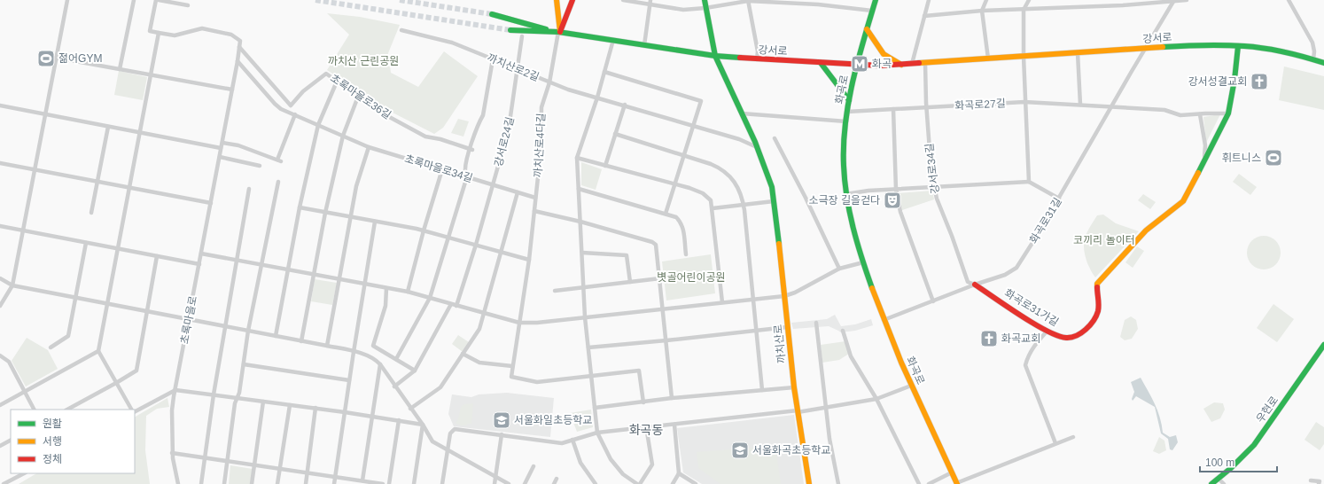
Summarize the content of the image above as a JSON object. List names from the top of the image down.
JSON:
{
  "streets": {
    "main road": [
      "강서로",
      "화곡로",
      "화곡로31가길",
      "까치산로",
      "우현로"
    ],
    "street": [
      "까치산로2길",
      "초록마을로36길",
      "화곡로27길",
      "강서로24길",
      "까치산로4다길",
      "초록마을로34길",
      "강서로34길",
      "화곡로31길",
      "초록마을로"
    ]
  },
  "crossings": [
    ["강서로", "화곡로"],
    ["강서로", "까치산로4다길"],
    ["강서로", "강서로34길"],
    ["강서로", "화곡로31길"],
    ["강서로", "까치산로"],
    ["까치산로2길", "강서로24길"],
    ["까치산로2길", "까치산로4다길"],
    ["까치산로2길", "까치산로"],
    ["화곡로", "화곡로27길"],
    ["화곡로", "화곡로31길"],
    ["화곡로27길", "강서로34길"],
    ["화곡로27길", "화곡로31길"],
    ["화곡로27길", "화곡로31가길"],
    ["강서로24길", "초록마을로34길"],
    ["까치산로4다길", "초록마을로34길"],
    ["초록마을로34길", "초록마을로"],
    ["강서로34길", "화곡로31길"],
    ["강서로34길", "화곡로31가길"],
    ["화곡로31길", "화곡로31가길"]
  ],
  "districts": ["화곡동"],
  "parks": ["까치산 근린공원", "코끼리 놀이터", "볏골어린이공원"],
  "places": {
    "sports": ["젊어GYM", "휘트니스"],
    "metro station": ["화곡"],
    "church": ["강서성결교회", "화곡교회"],
    "theatre": ["소극장 길을걷다"],
    "school or university": ["서울화일초등학교", "서울화곡초등학교"]
  },
  "legend": ["원활", "서행", "정체"],
  "scale_bar": "100 m"
}
